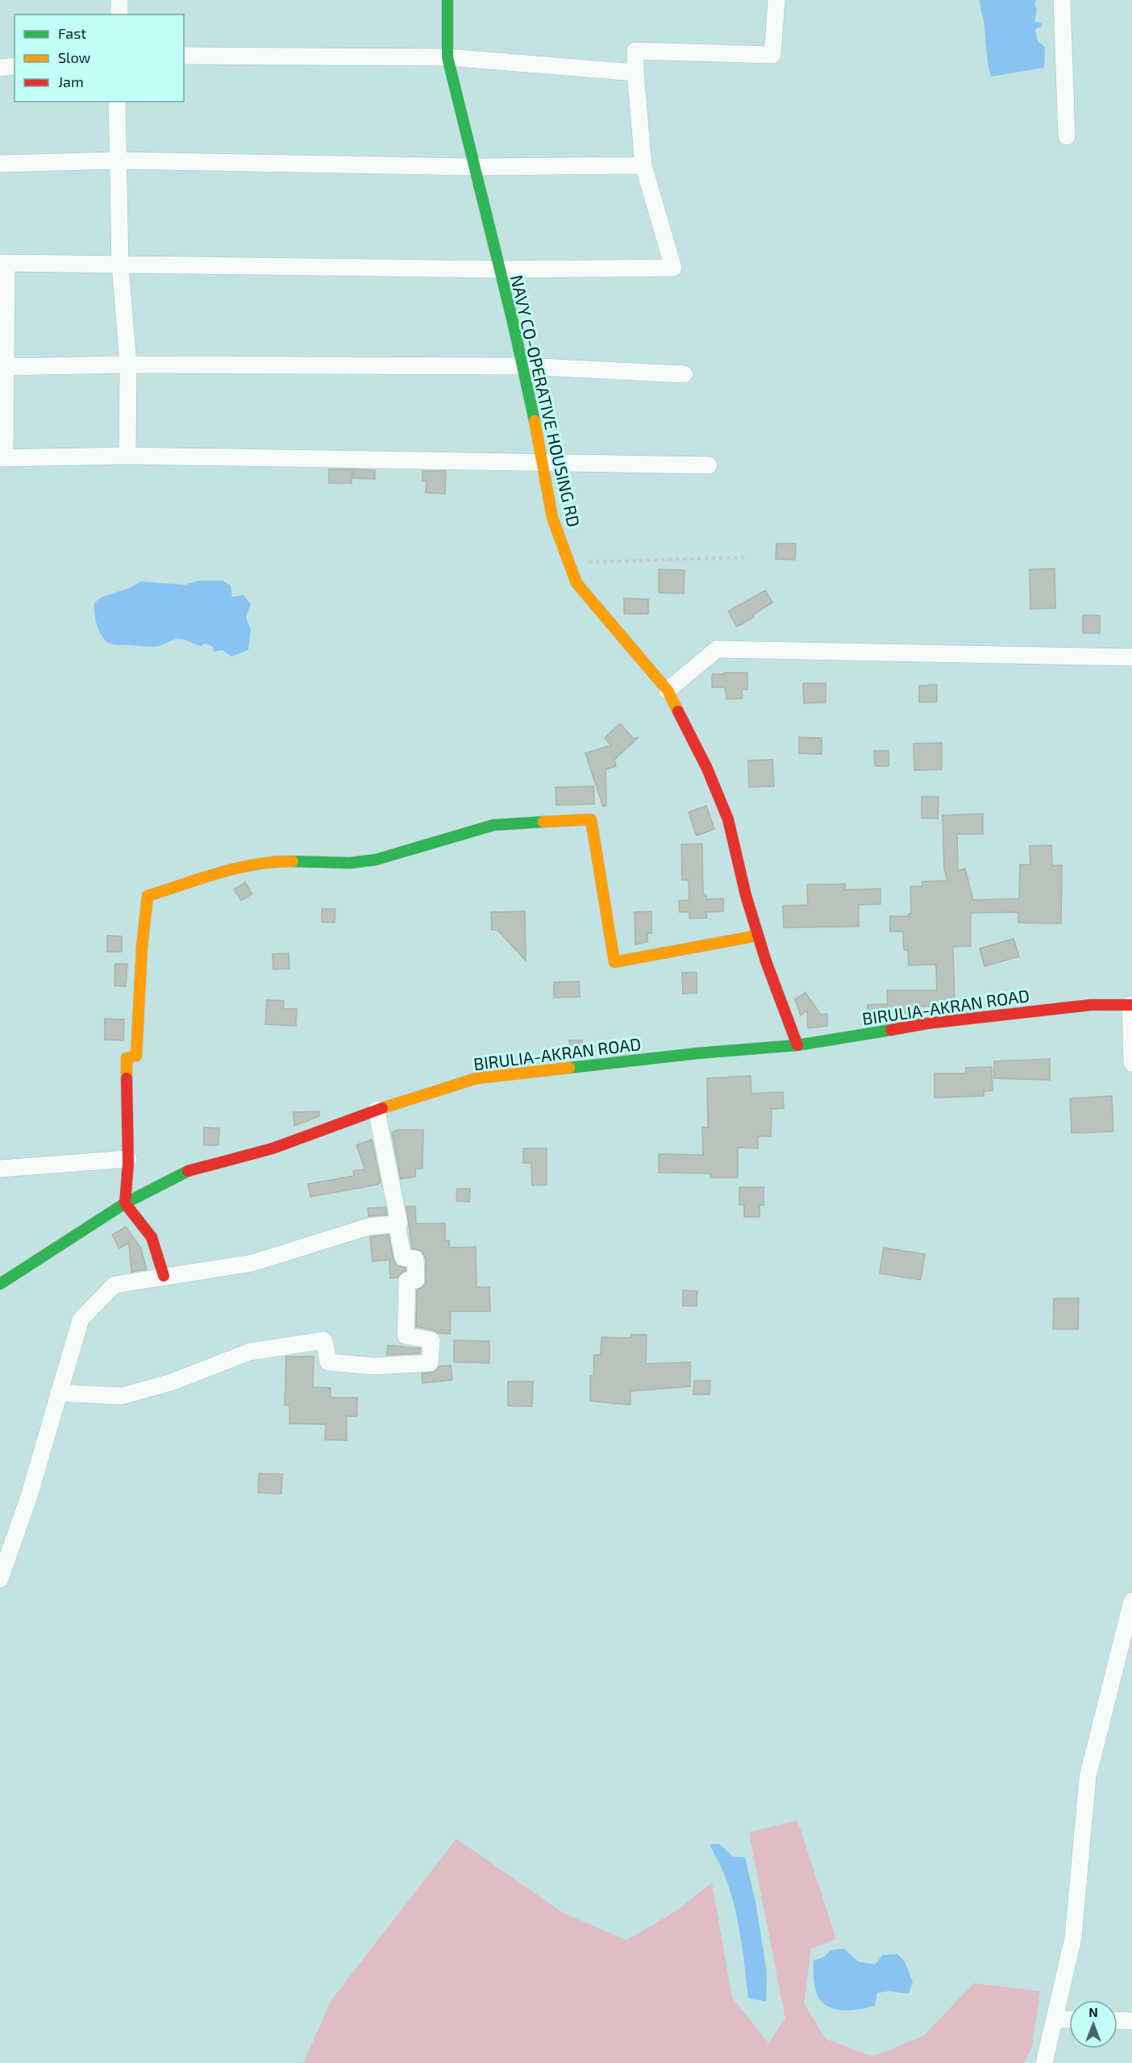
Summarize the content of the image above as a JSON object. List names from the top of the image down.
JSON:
{
  "streets": {
    "street": ["NAVY CO-OPERATIVE HOUSING RD", "BIRULIA-AKRAN ROAD"]
  },
  "crossings": [
    ["NAVY CO-OPERATIVE HOUSING RD", "BIRULIA-AKRAN ROAD"]
  ],
  "legend": ["Fast", "Slow", "Jam"],
  "north": "top"
}
